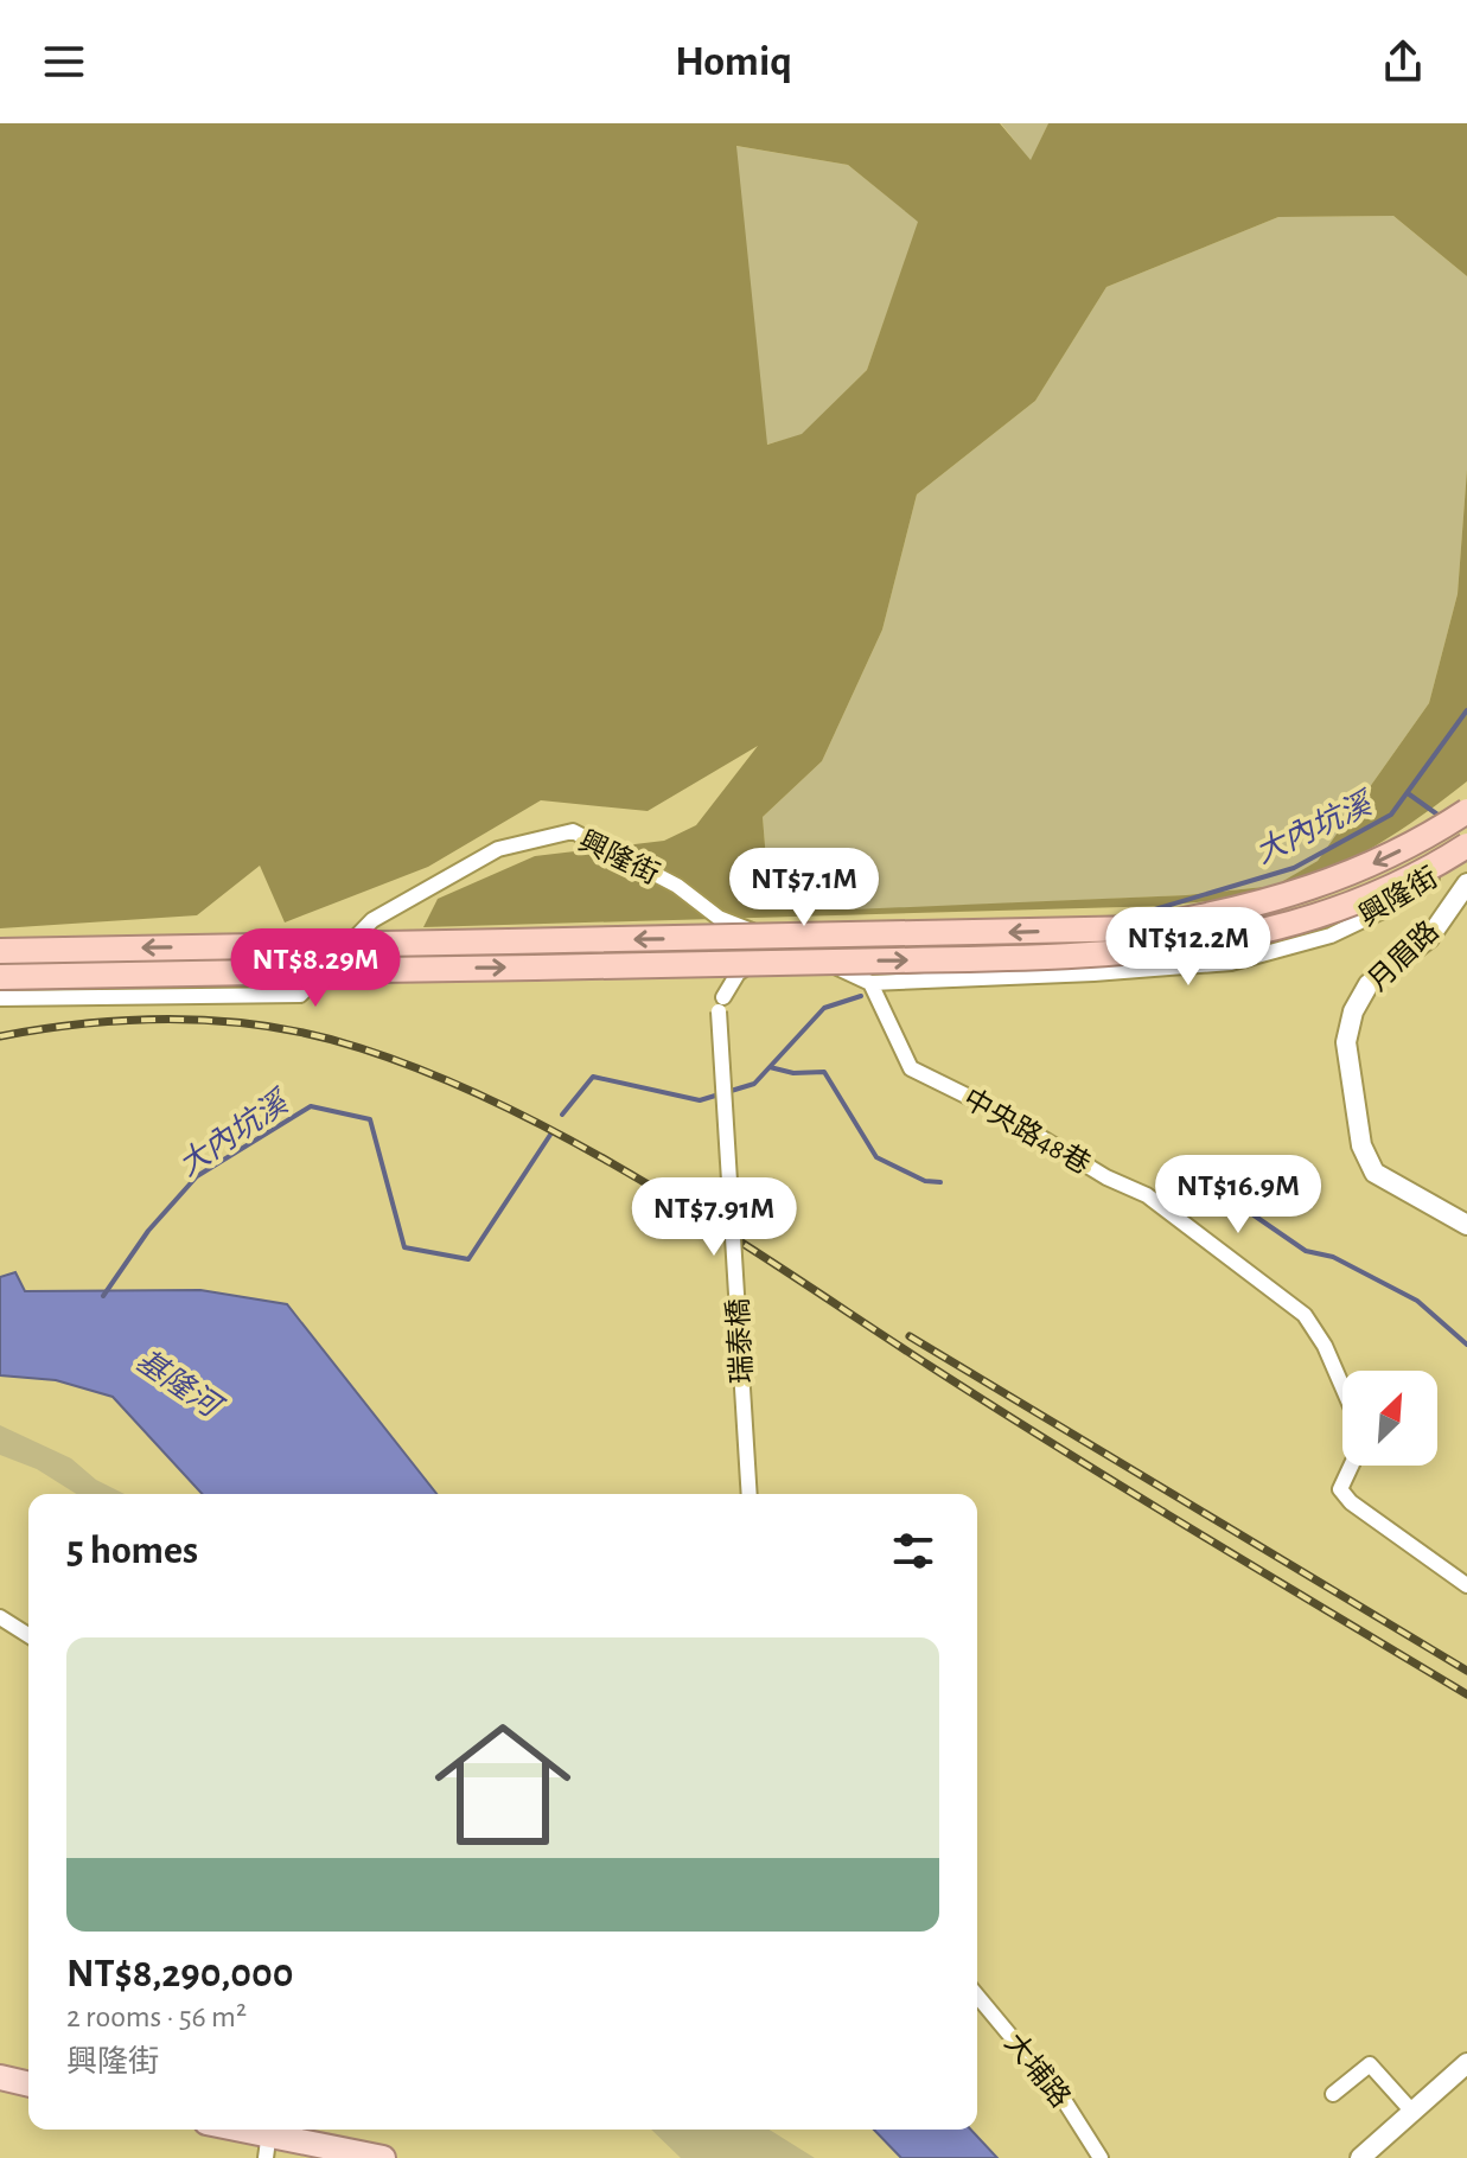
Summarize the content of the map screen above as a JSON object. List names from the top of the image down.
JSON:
{
  "streets": {
    "street": [
      "興隆街",
      "月眉路",
      "中央路48巷",
      "瑞泰橋",
      "大埔路"
    ]
  },
  "crossings": [
    ["興隆街", "中央路48巷"]
  ],
  "water": ["大內坑溪", "基隆河"],
  "north": "top right",
  "page": {
    "header": "Homiq",
    "price": [
      "NT$7.1M",
      "NT$12.2M",
      "NT$8.29M",
      "NT$16.9M",
      "NT$7.91M"
    ],
    "heading": "5 homes",
    "list": [
      {
        "name": "NT$8,290,000",
        "note": "2 rooms · 56 m² · 興隆街"
      }
    ]
  }
}
